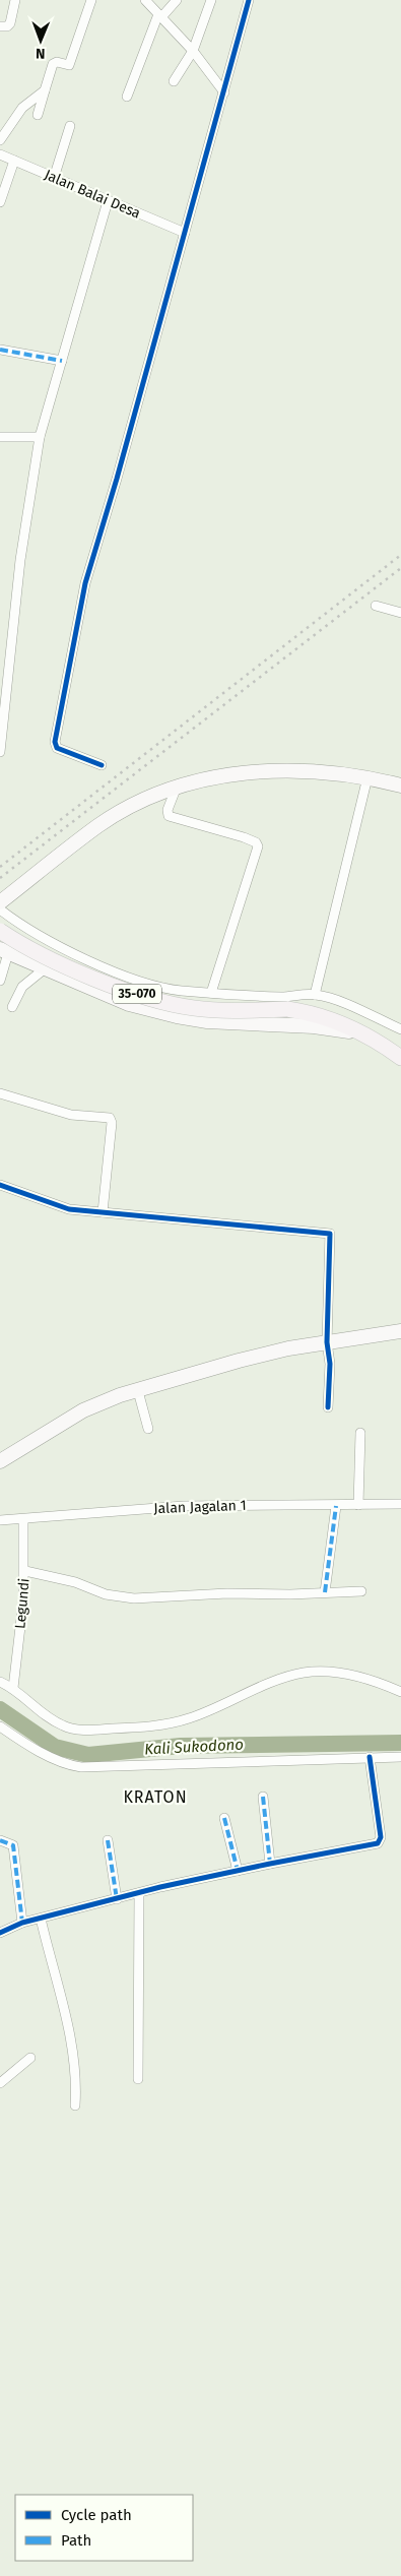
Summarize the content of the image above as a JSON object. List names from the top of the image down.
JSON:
{
  "streets": {
    "main road": ["35-070"],
    "street": ["Jalan Balai Desa", "Jalan Jagalan 1", "Legundi"]
  },
  "crossings": [
    ["Jalan Jagalan 1", "Legundi"]
  ],
  "districts": ["KRATON"],
  "water": ["Kali Sukodono"],
  "legend": ["Cycle path", "Path"],
  "north": "bottom"
}
